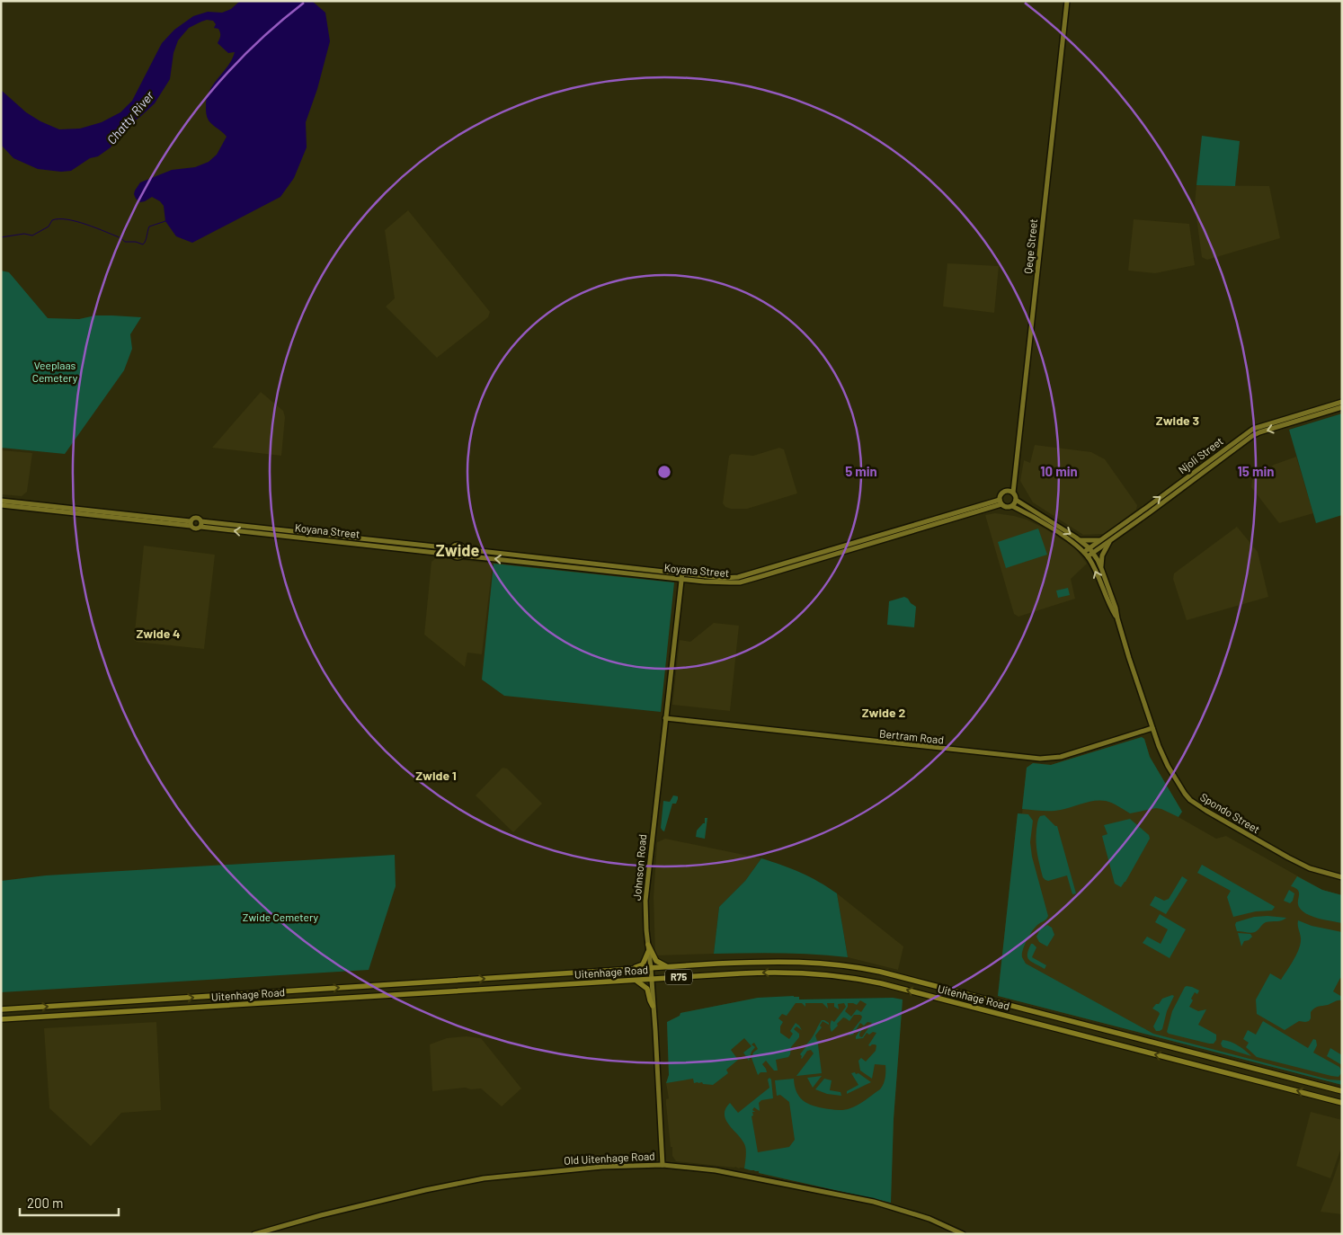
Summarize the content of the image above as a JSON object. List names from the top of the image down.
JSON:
{
  "streets": {
    "main road": [
      "Qeqe Street",
      "Njoli Street",
      "Koyana Street",
      "Bertram Road",
      "Spondo Street",
      "Johnson Road",
      "Uitenhage Road",
      "R75",
      "Old Uitenhage Road"
    ]
  },
  "crossings": [
    ["Qeqe Street", "Koyana Street"],
    ["Qeqe Street", "Spondo Street"],
    ["Njoli Street", "Spondo Street"],
    ["Koyana Street", "Spondo Street"],
    ["Koyana Street", "Johnson Road"],
    ["Bertram Road", "Spondo Street"],
    ["Bertram Road", "Johnson Road"],
    ["Johnson Road", "Uitenhage Road"],
    ["Johnson Road", "Old Uitenhage Road"]
  ],
  "districts": [
    "Zwide 3",
    "Zwide",
    "Zwide 4",
    "Zwide 2",
    "Zwide 1"
  ],
  "water": ["Chatty River"],
  "parks": ["Veeplaas Cemetery", "Zwide Cemetery"],
  "scale_bar": "200 m",
  "rings": ["5 min", "10 min", "15 min"]
}
